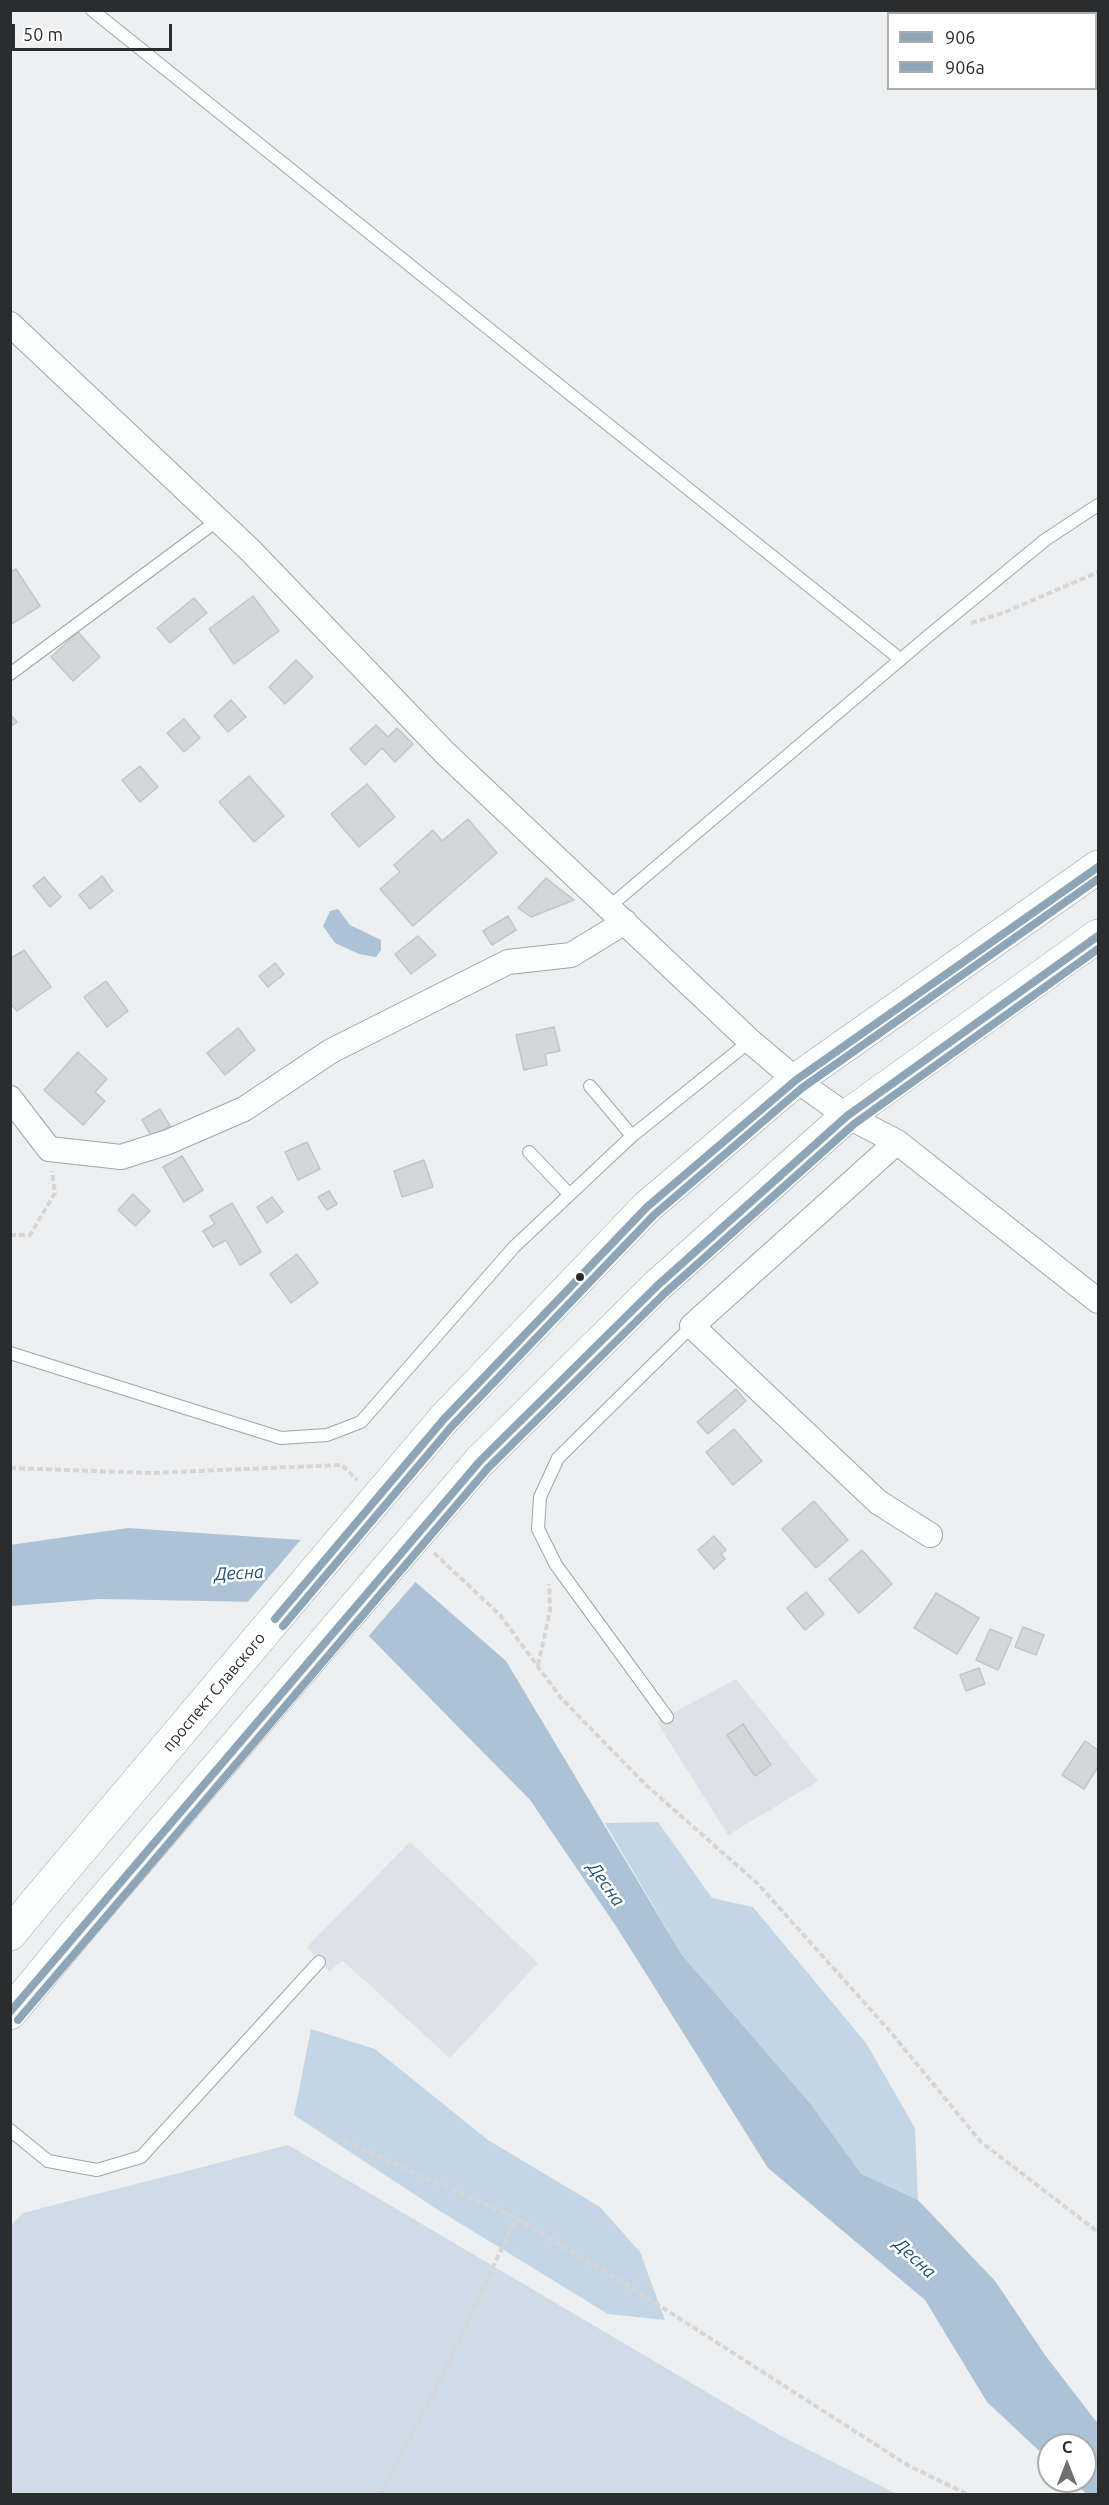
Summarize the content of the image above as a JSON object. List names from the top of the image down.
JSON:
{
  "streets": {
    "main road": ["проспект Славского"]
  },
  "water": ["Десна"],
  "lines": ["transit line 906", "transit line 906а"],
  "legend": ["906", "906а"],
  "scale_bar": "50 m",
  "north": "top"
}
